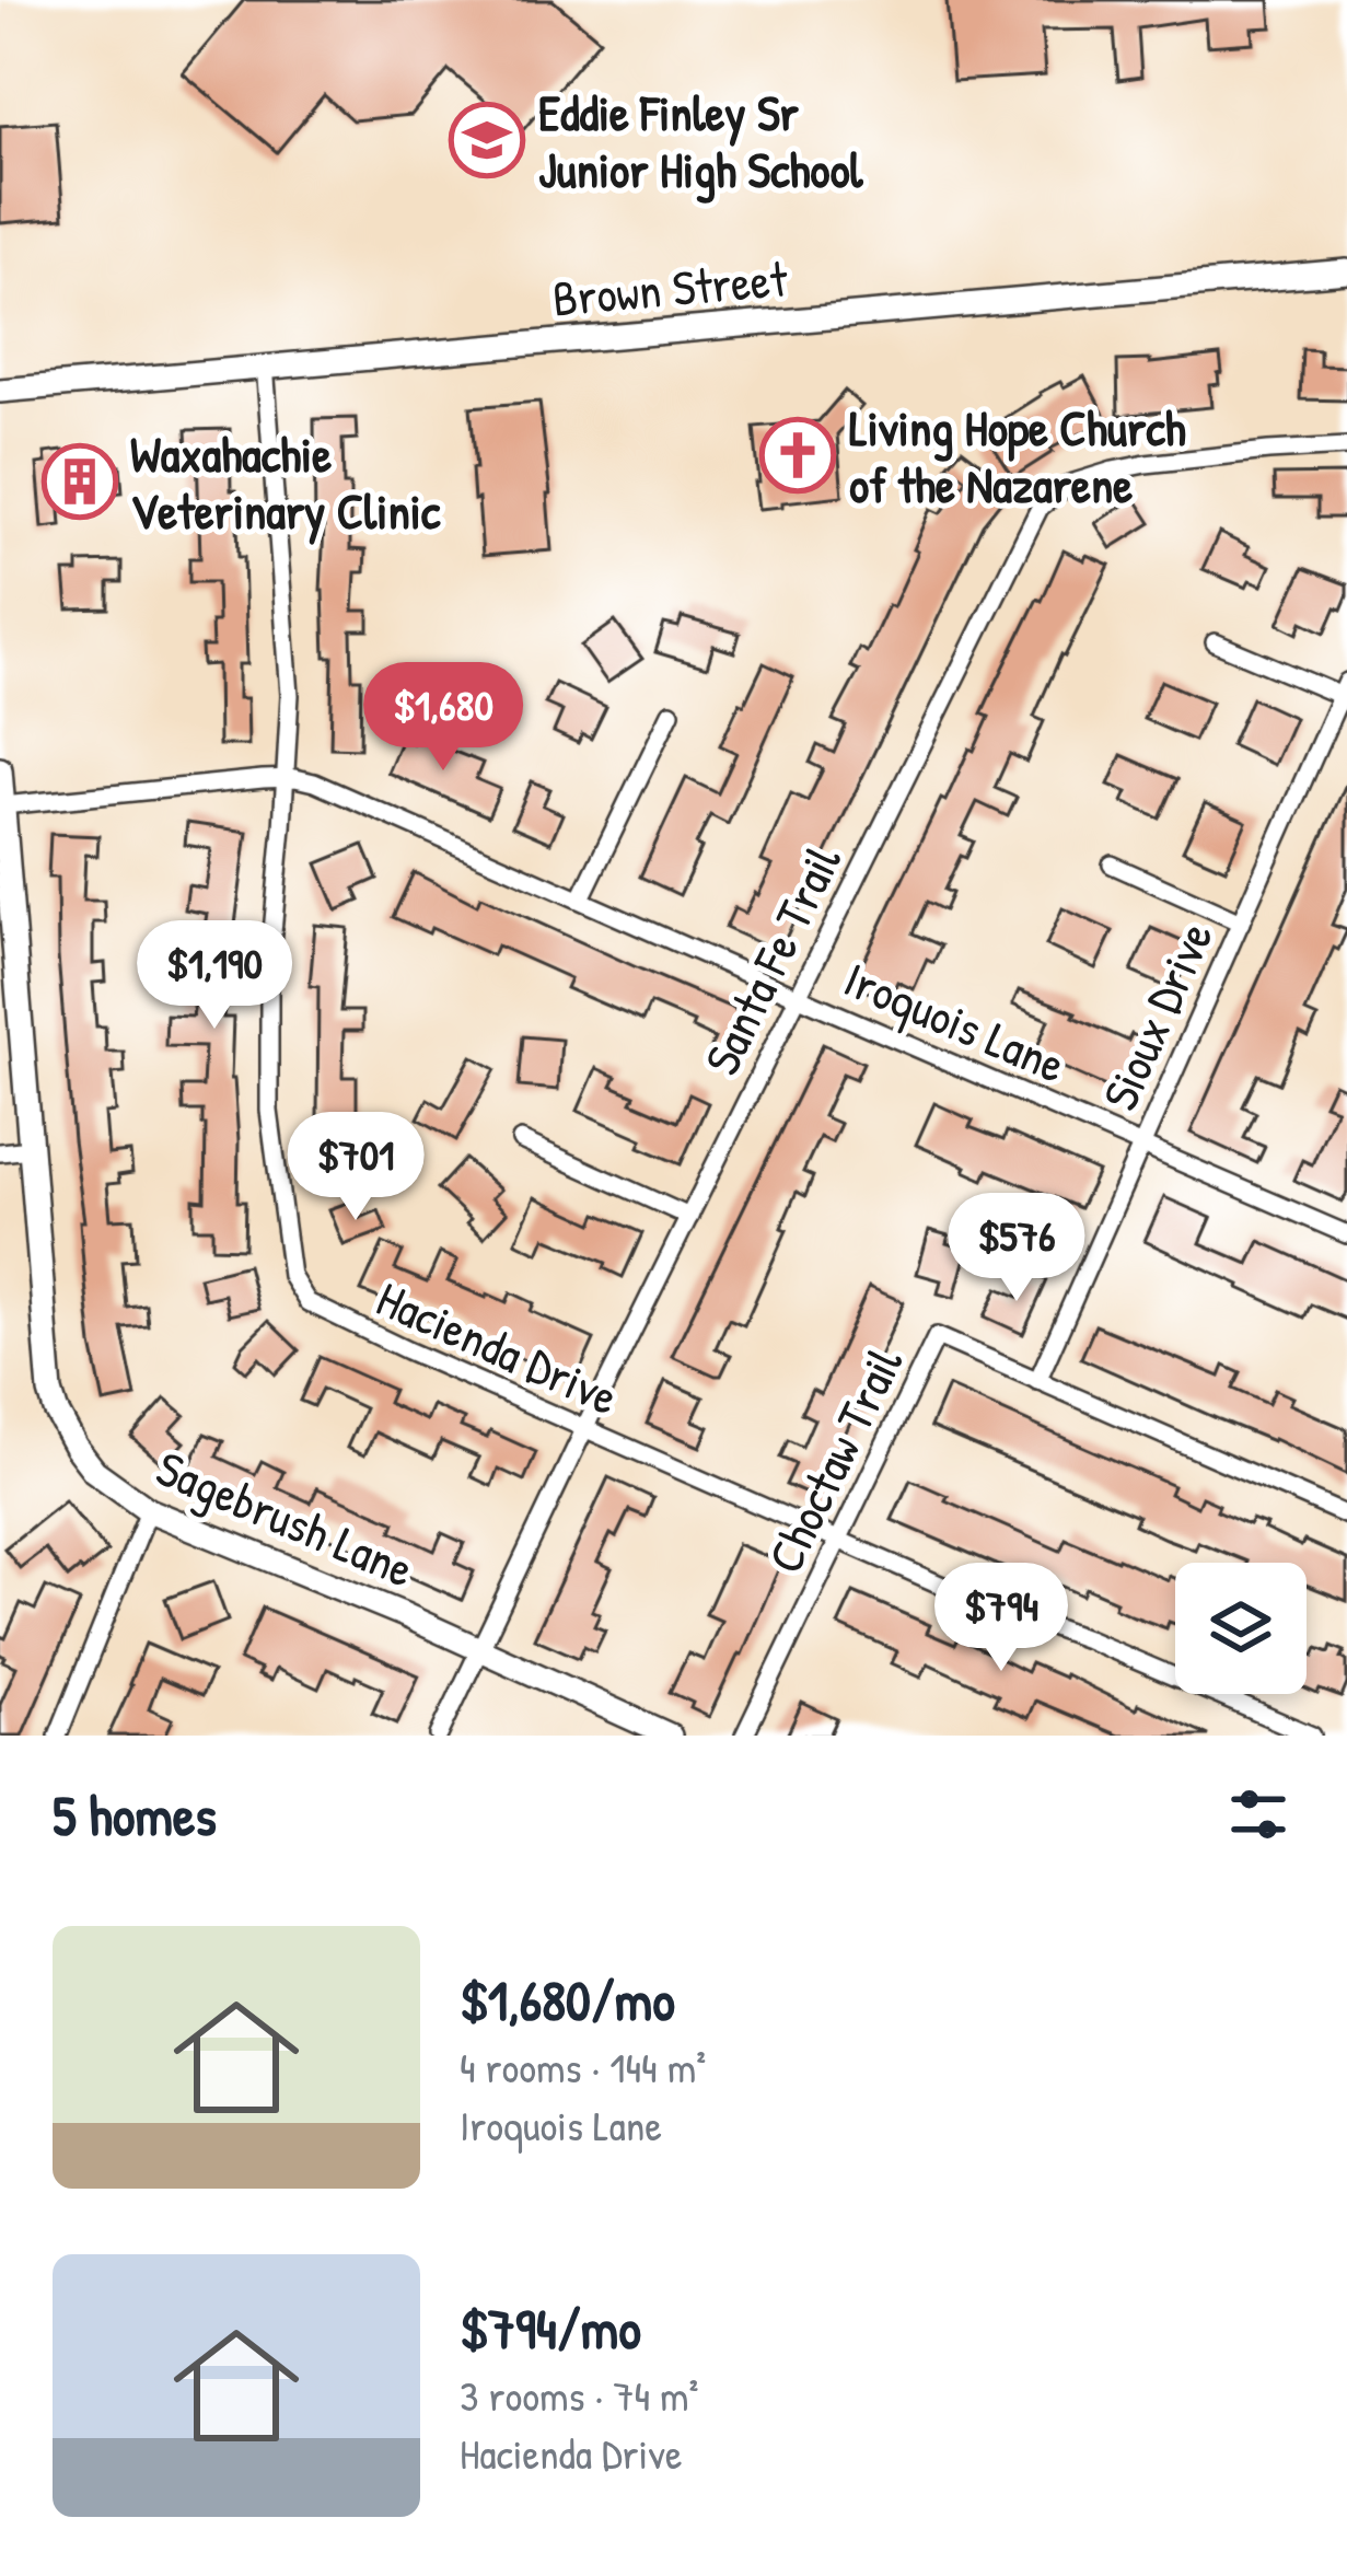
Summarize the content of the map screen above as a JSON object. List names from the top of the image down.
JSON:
{
  "streets": {
    "street": [
      "Brown Street",
      "Santa Fe Trail",
      "Sioux Drive",
      "Iroquois Lane",
      "Hacienda Drive",
      "Choctaw Trail",
      "Sagebrush Lane"
    ]
  },
  "crossings": [
    ["Brown Street", "Hacienda Drive"],
    ["Santa Fe Trail", "Iroquois Lane"],
    ["Santa Fe Trail", "Hacienda Drive"],
    ["Santa Fe Trail", "Sagebrush Lane"],
    ["Sioux Drive", "Iroquois Lane"],
    ["Sioux Drive", "Choctaw Trail"],
    ["Iroquois Lane", "Hacienda Drive"],
    ["Iroquois Lane", "Sagebrush Lane"],
    ["Hacienda Drive", "Choctaw Trail"]
  ],
  "places": {
    "school or university": ["Eddie Finley Sr Junior High School"],
    "church": ["Living Hope Church of the Nazarene"],
    "building": ["Waxahachie Veterinary Clinic"]
  },
  "page": {
    "price": [
      "$1,680",
      "$1,190",
      "$701",
      "$576",
      "$794"
    ],
    "heading": "5 homes",
    "list": [
      {
        "name": "$1,680/mo",
        "note": "4 rooms · 144 m² · Iroquois Lane"
      },
      {
        "name": "$794/mo",
        "note": "3 rooms · 74 m² · Hacienda Drive"
      }
    ]
  }
}
